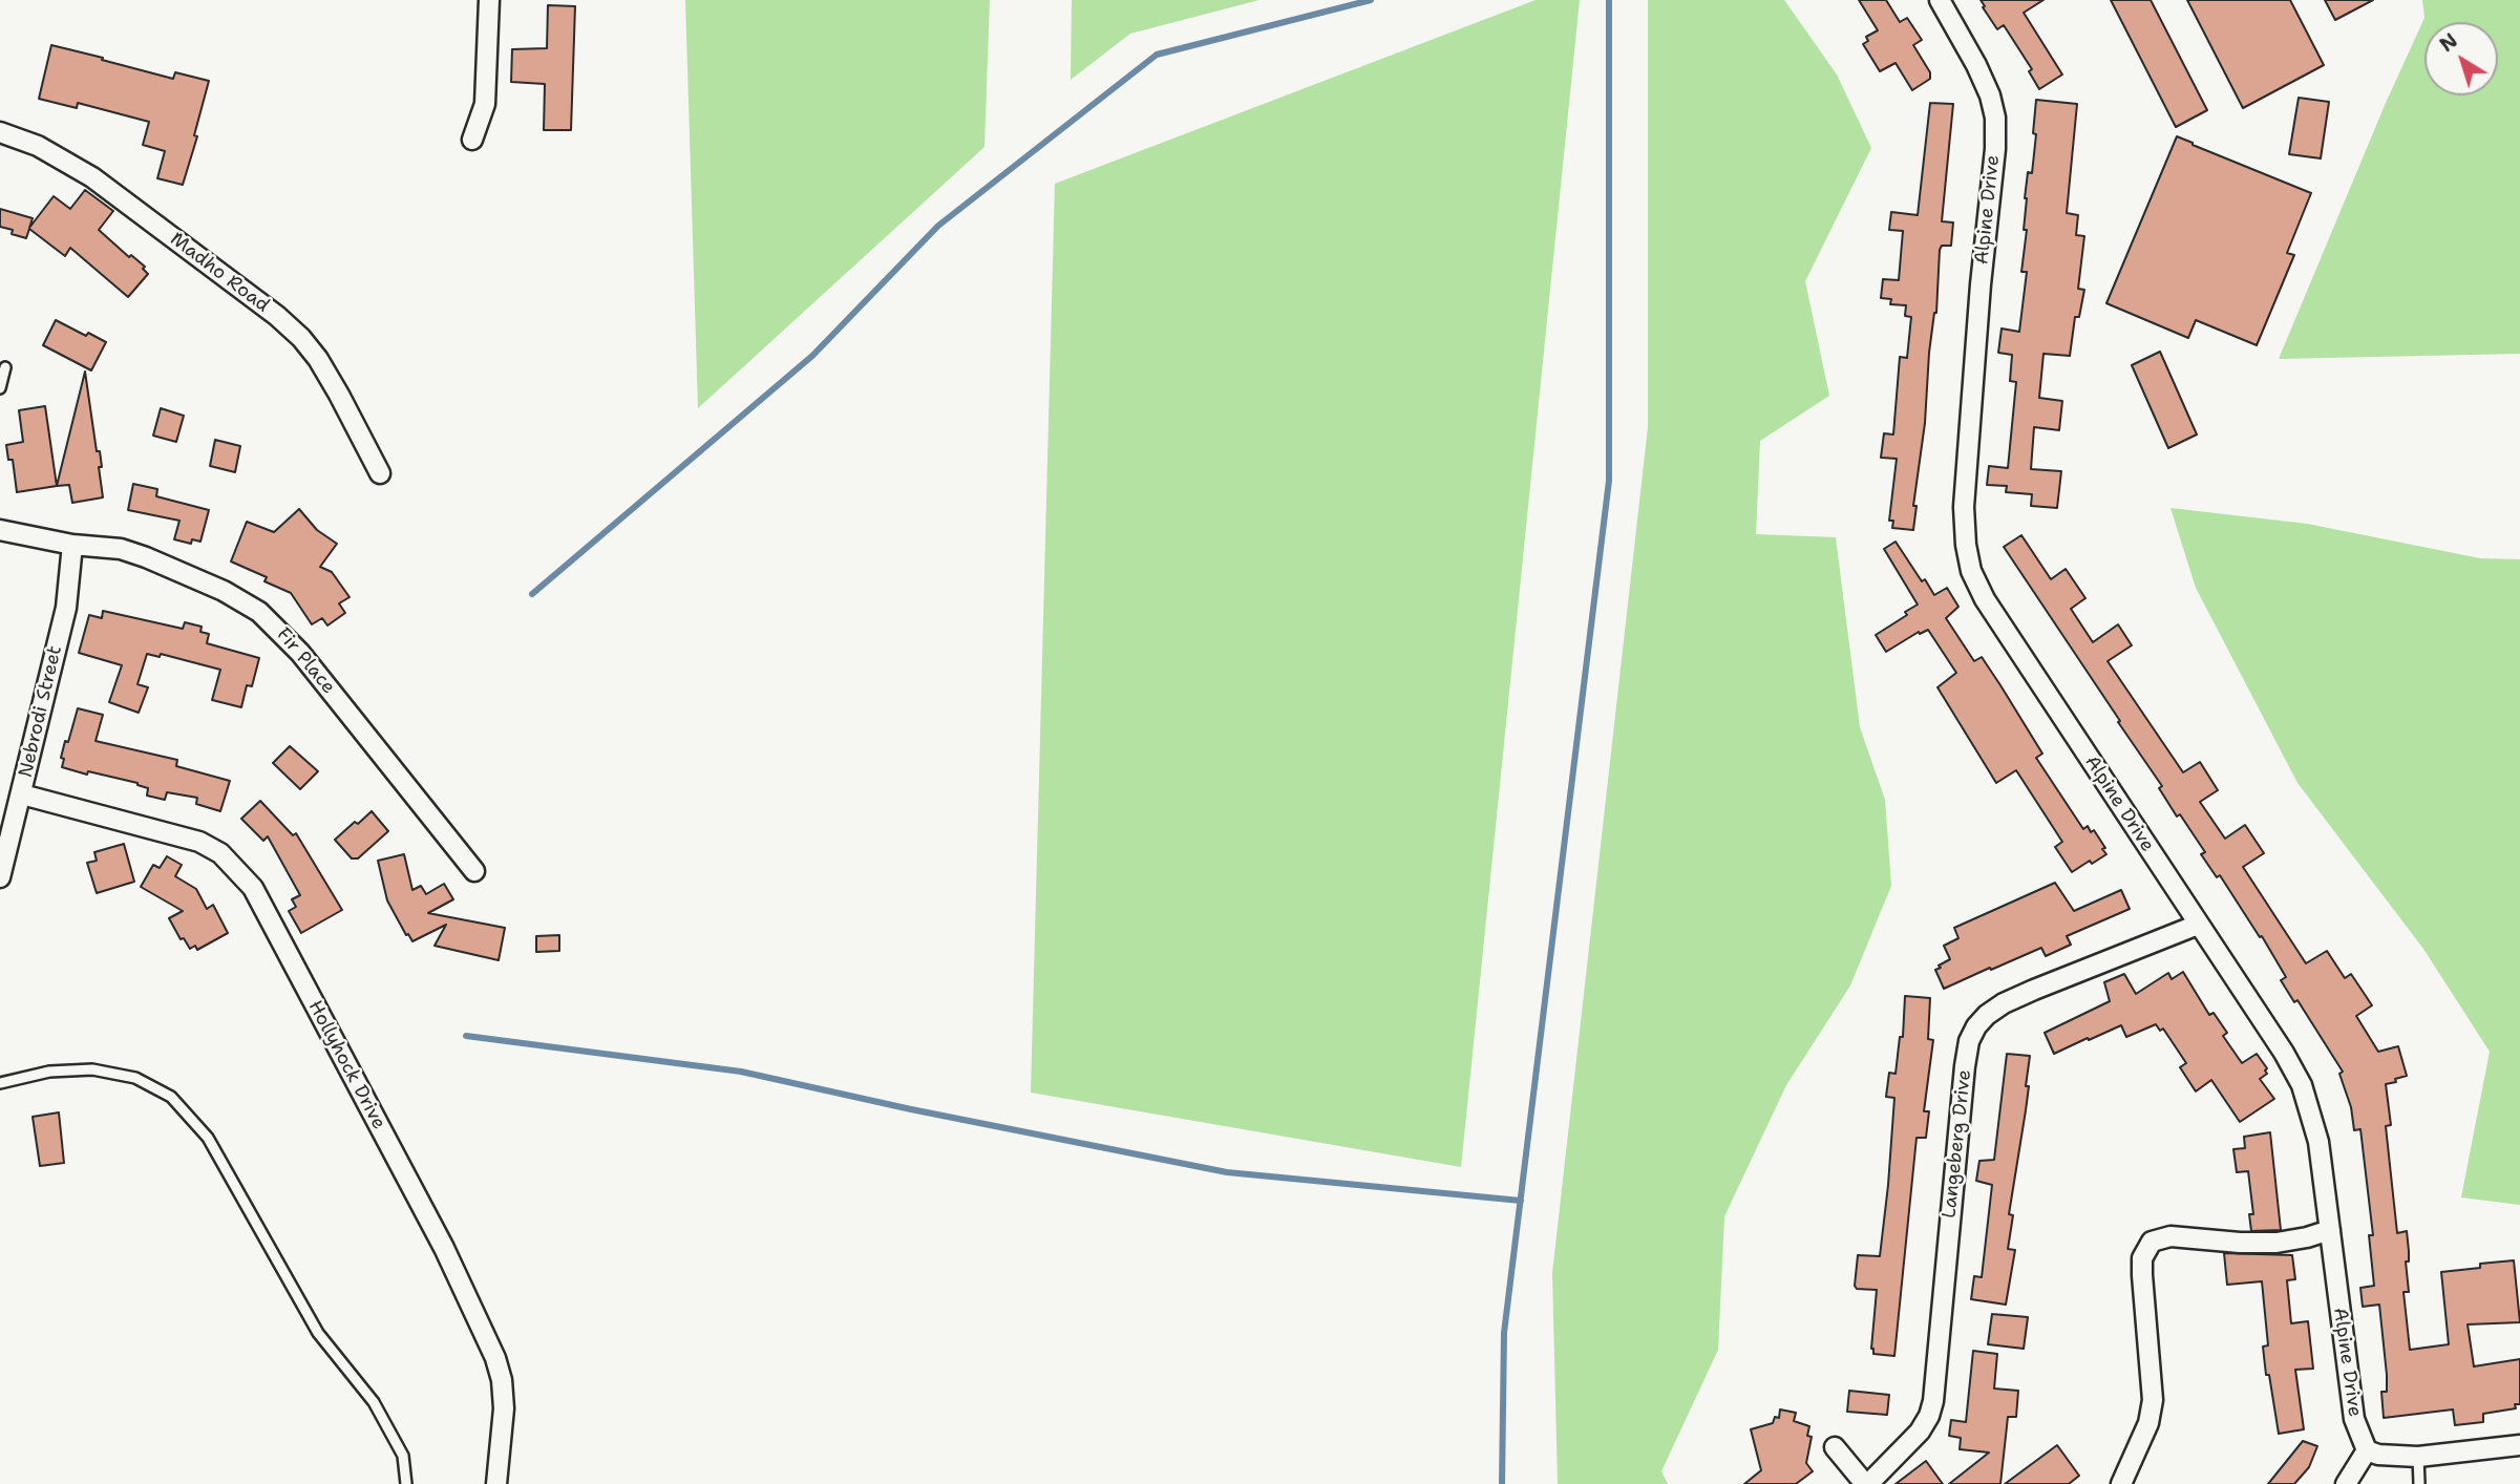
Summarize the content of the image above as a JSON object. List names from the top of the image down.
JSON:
{
  "streets": {
    "street": [
      "Alpine Drive",
      "Madho Road",
      "Fir Place",
      "Nebrodi Street",
      "Hollyhock Drive",
      "Langeberg Drive"
    ]
  },
  "crossings": [
    ["Alpine Drive", "Langeberg Drive"],
    ["Fir Place", "Nebrodi Street"],
    ["Nebrodi Street", "Hollyhock Drive"]
  ],
  "north": "top left"
}
